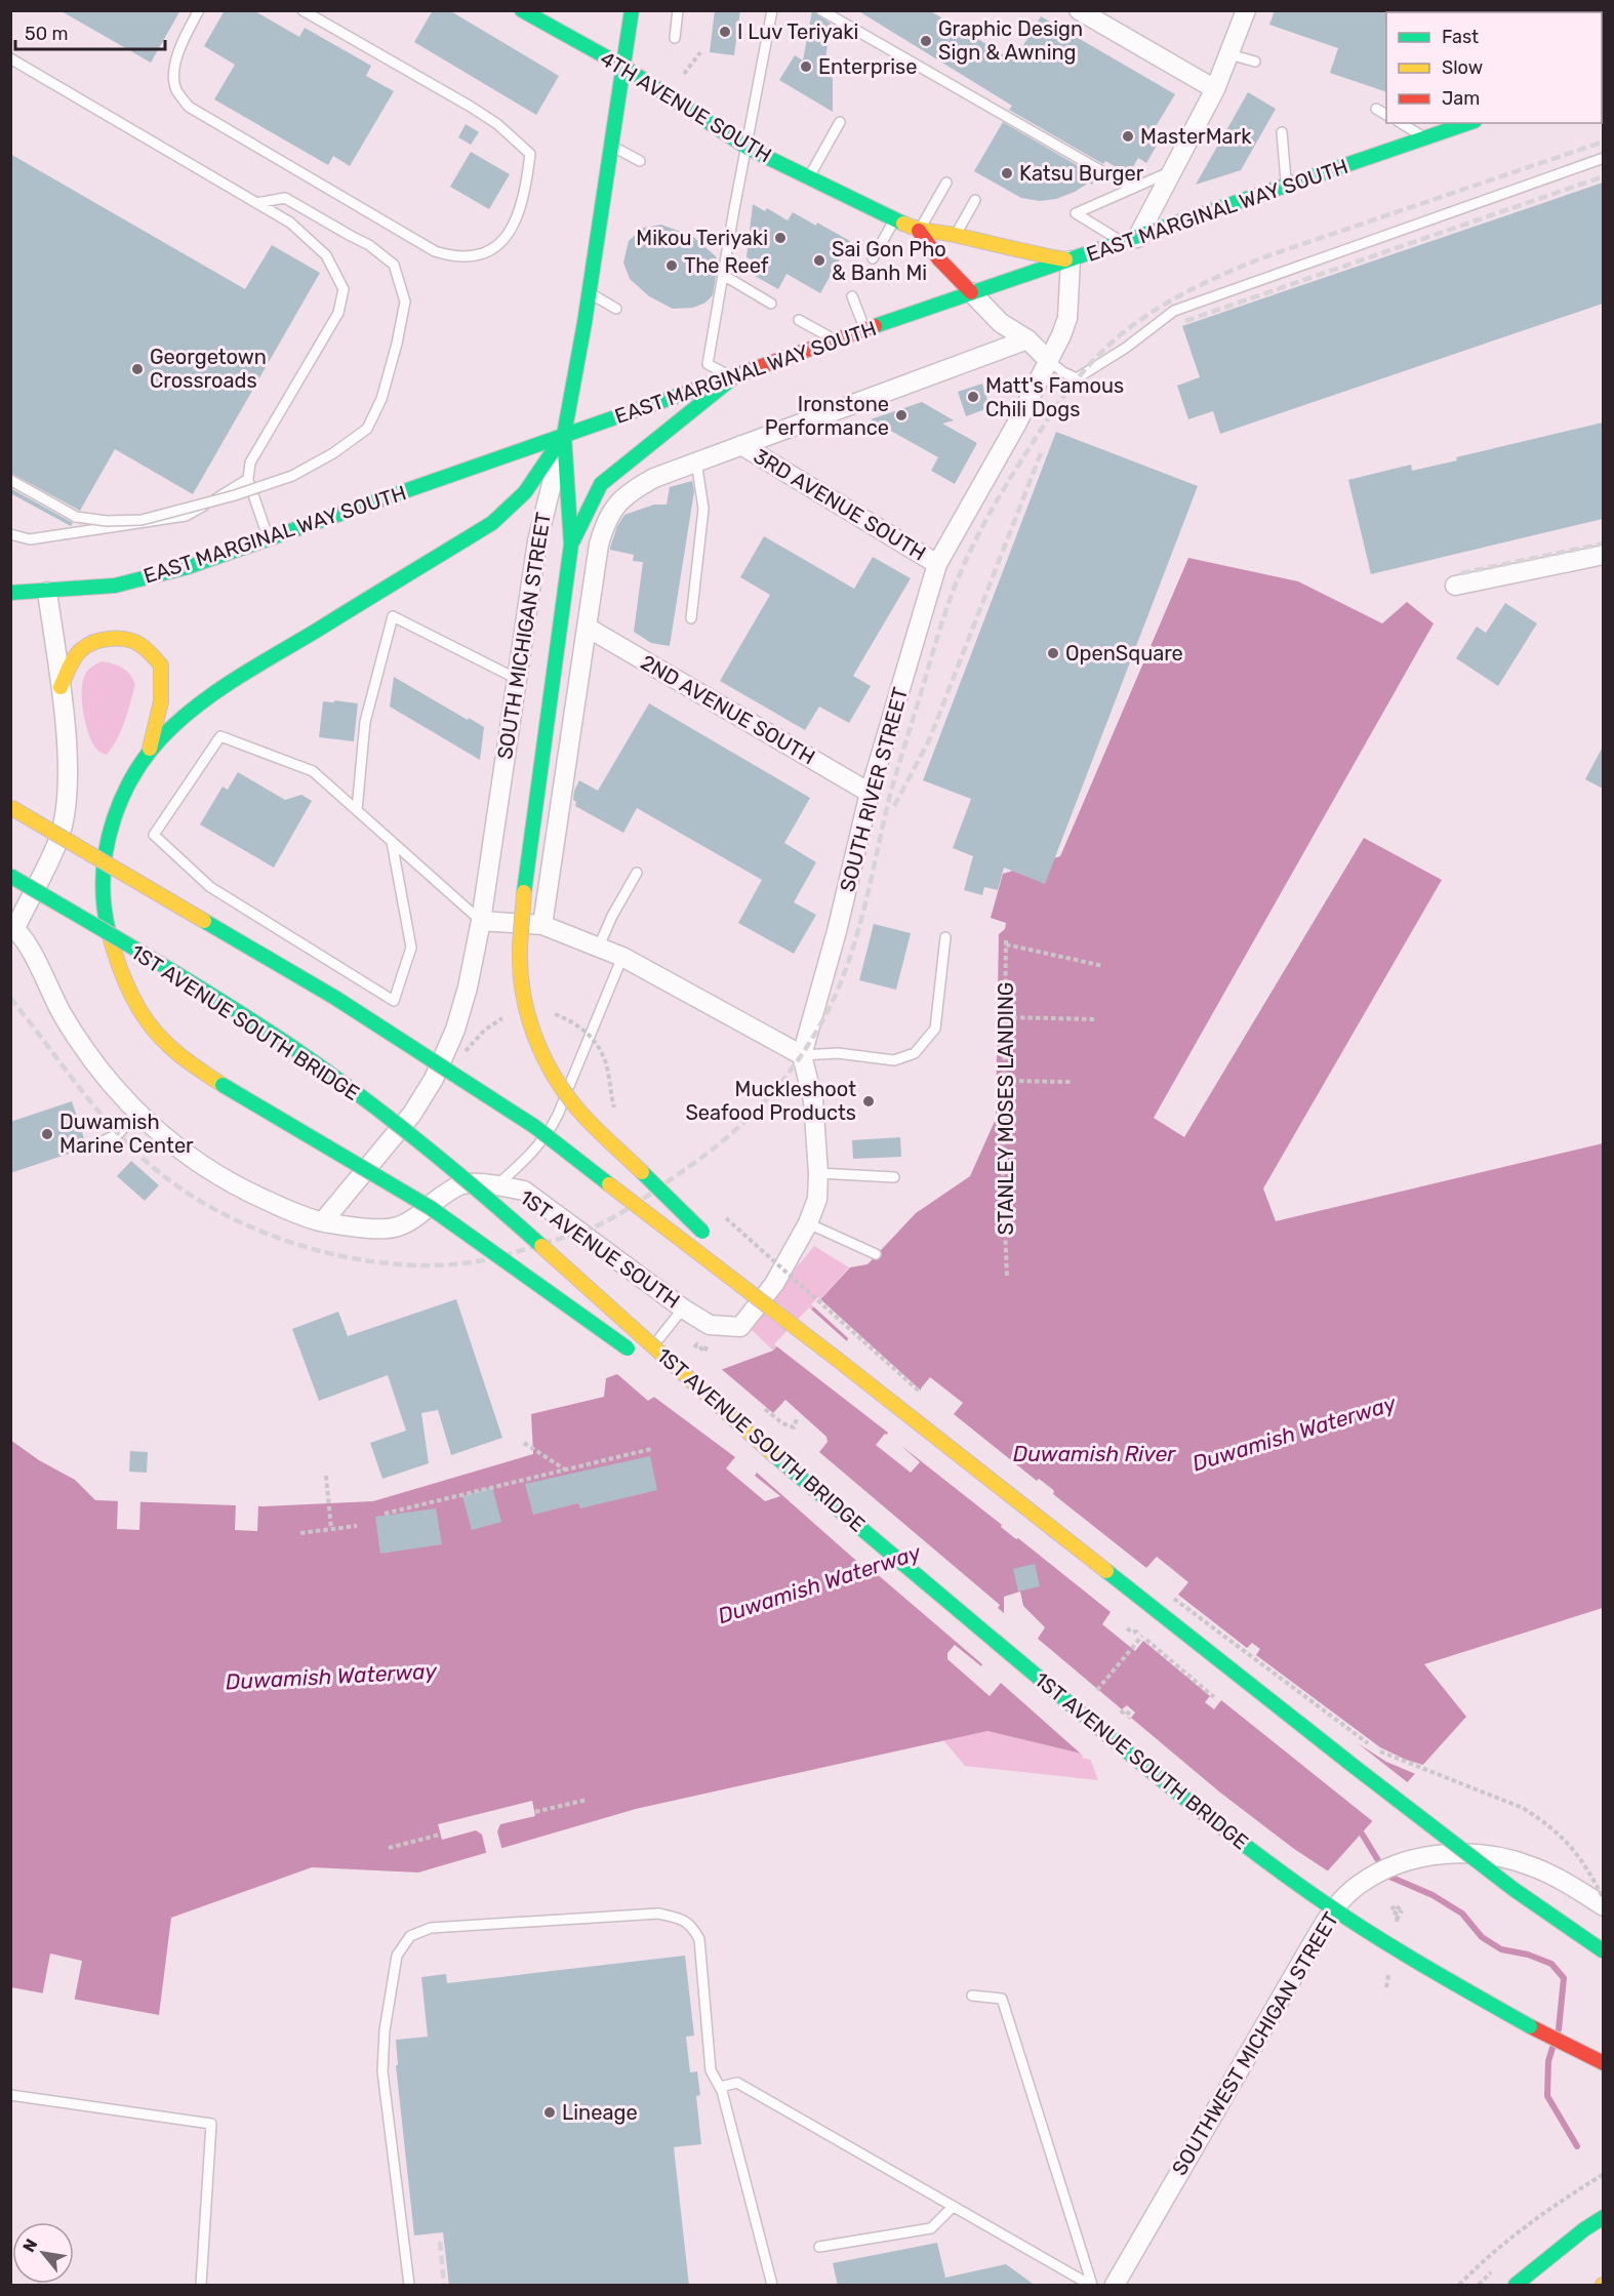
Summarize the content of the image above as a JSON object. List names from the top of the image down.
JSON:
{
  "streets": {
    "main road": [
      "4TH AVENUE SOUTH",
      "EAST MARGINAL WAY SOUTH",
      "SOUTH MICHIGAN STREET",
      "1ST AVENUE SOUTH BRIDGE"
    ],
    "street": [
      "3RD AVENUE SOUTH",
      "2ND AVENUE SOUTH",
      "SOUTH RIVER STREET",
      "1ST AVENUE SOUTH",
      "SOUTHWEST MICHIGAN STREET"
    ],
    "path": ["STANLEY MOSES LANDING"]
  },
  "crossings": [
    ["4TH AVENUE SOUTH", "EAST MARGINAL WAY SOUTH"],
    ["4TH AVENUE SOUTH", "SOUTH MICHIGAN STREET"],
    ["4TH AVENUE SOUTH", "SOUTH RIVER STREET"],
    ["EAST MARGINAL WAY SOUTH", "SOUTH MICHIGAN STREET"],
    ["EAST MARGINAL WAY SOUTH", "SOUTH RIVER STREET"],
    ["3RD AVENUE SOUTH", "SOUTH RIVER STREET"],
    ["SOUTH MICHIGAN STREET", "1ST AVENUE SOUTH"],
    ["2ND AVENUE SOUTH", "SOUTH RIVER STREET"],
    ["SOUTH RIVER STREET", "1ST AVENUE SOUTH"]
  ],
  "water": ["Duwamish Waterway", "Duwamish River"],
  "places": [
    "I Luv Teriyaki",
    "Graphic Design Sign & Awning",
    "Enterprise",
    "MasterMark",
    "Katsu Burger",
    "Mikou Teriyaki",
    "Sai Gon Pho & Banh Mi",
    "The Reef",
    "Georgetown Crossroads",
    "Matt's Famous Chili Dogs",
    "Ironstone Performance",
    "OpenSquare",
    "Muckleshoot Seafood Products",
    "Duwamish Marine Center",
    "Lineage"
  ],
  "legend": ["Fast", "Slow", "Jam"],
  "scale_bar": "50 m",
  "north": "top left"
}
